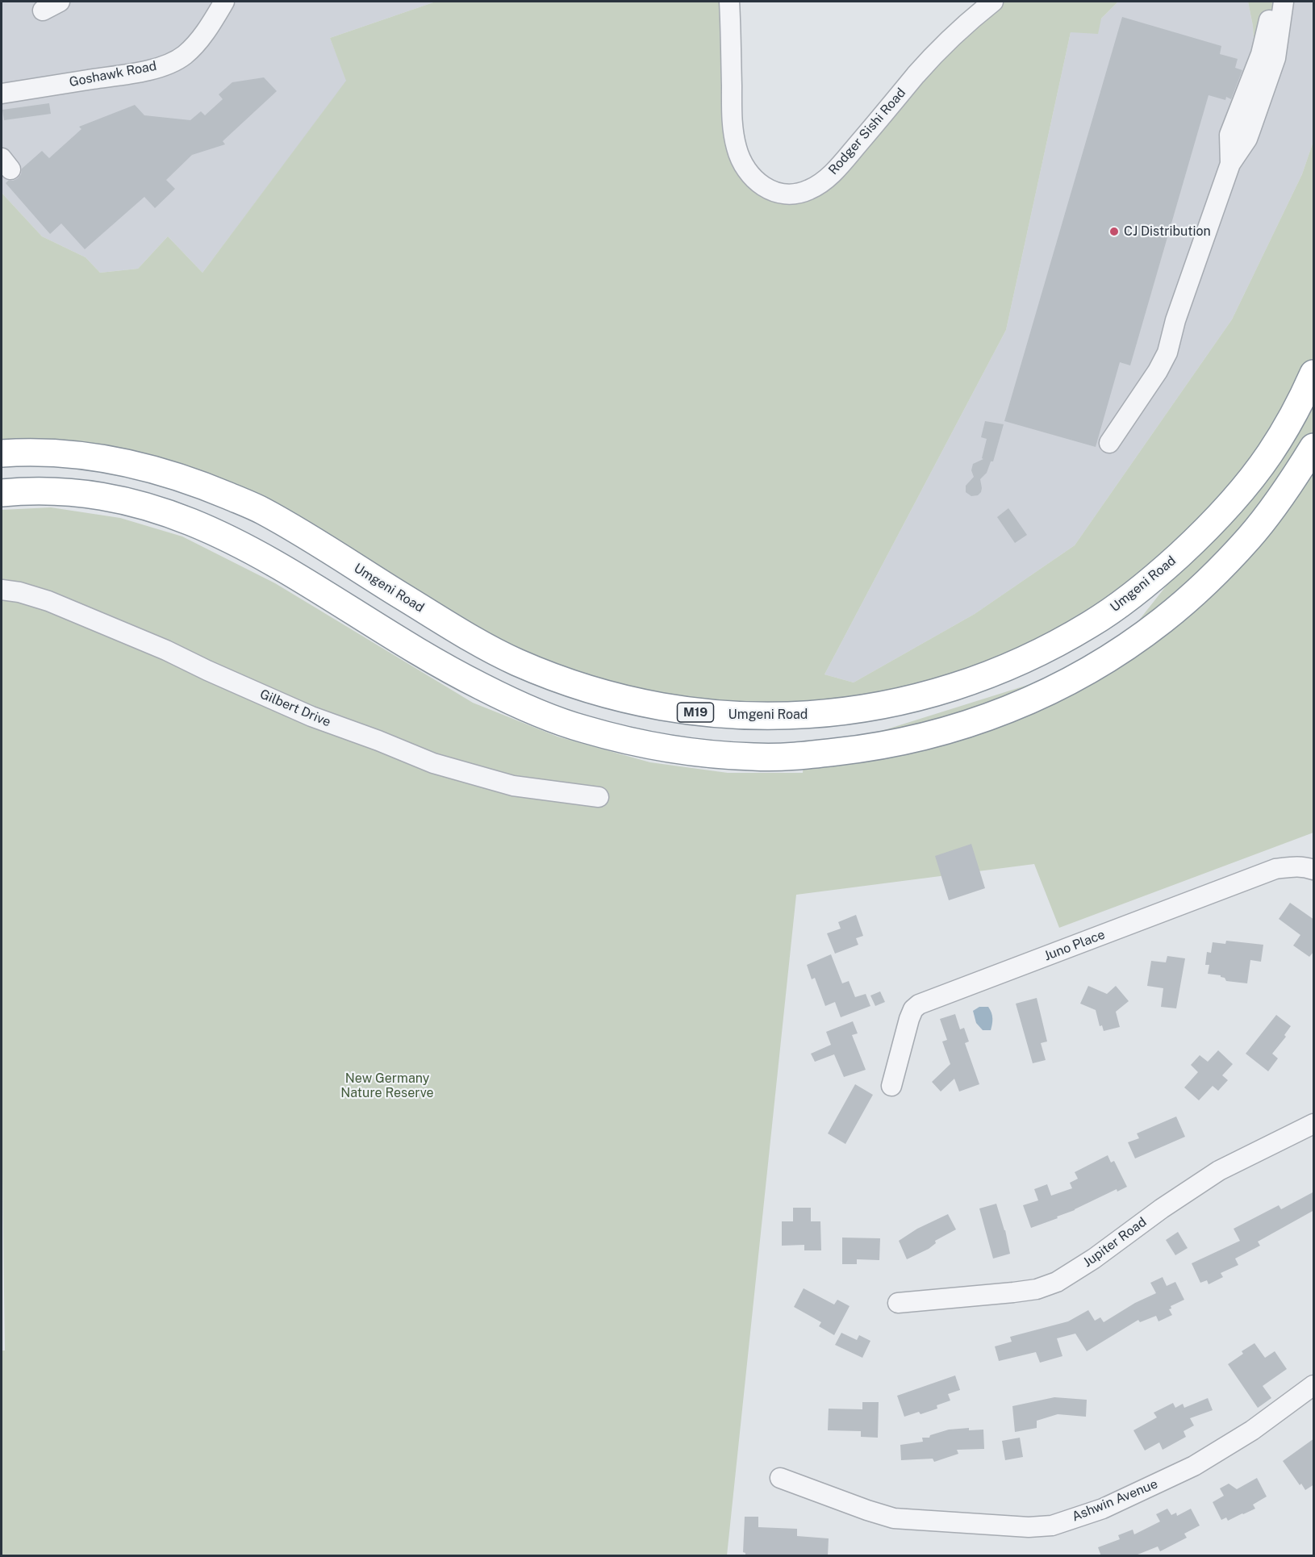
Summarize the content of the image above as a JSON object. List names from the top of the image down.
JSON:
{
  "streets": {
    "highway": ["Umgeni Road", "M19"],
    "street": [
      "Goshawk Road",
      "Rodger Sishi Road",
      "Gilbert Drive",
      "Juno Place",
      "Jupiter Road",
      "Ashwin Avenue"
    ]
  },
  "parks": ["New Germany Nature Reserve"],
  "places": ["CJ Distribution"]
}
